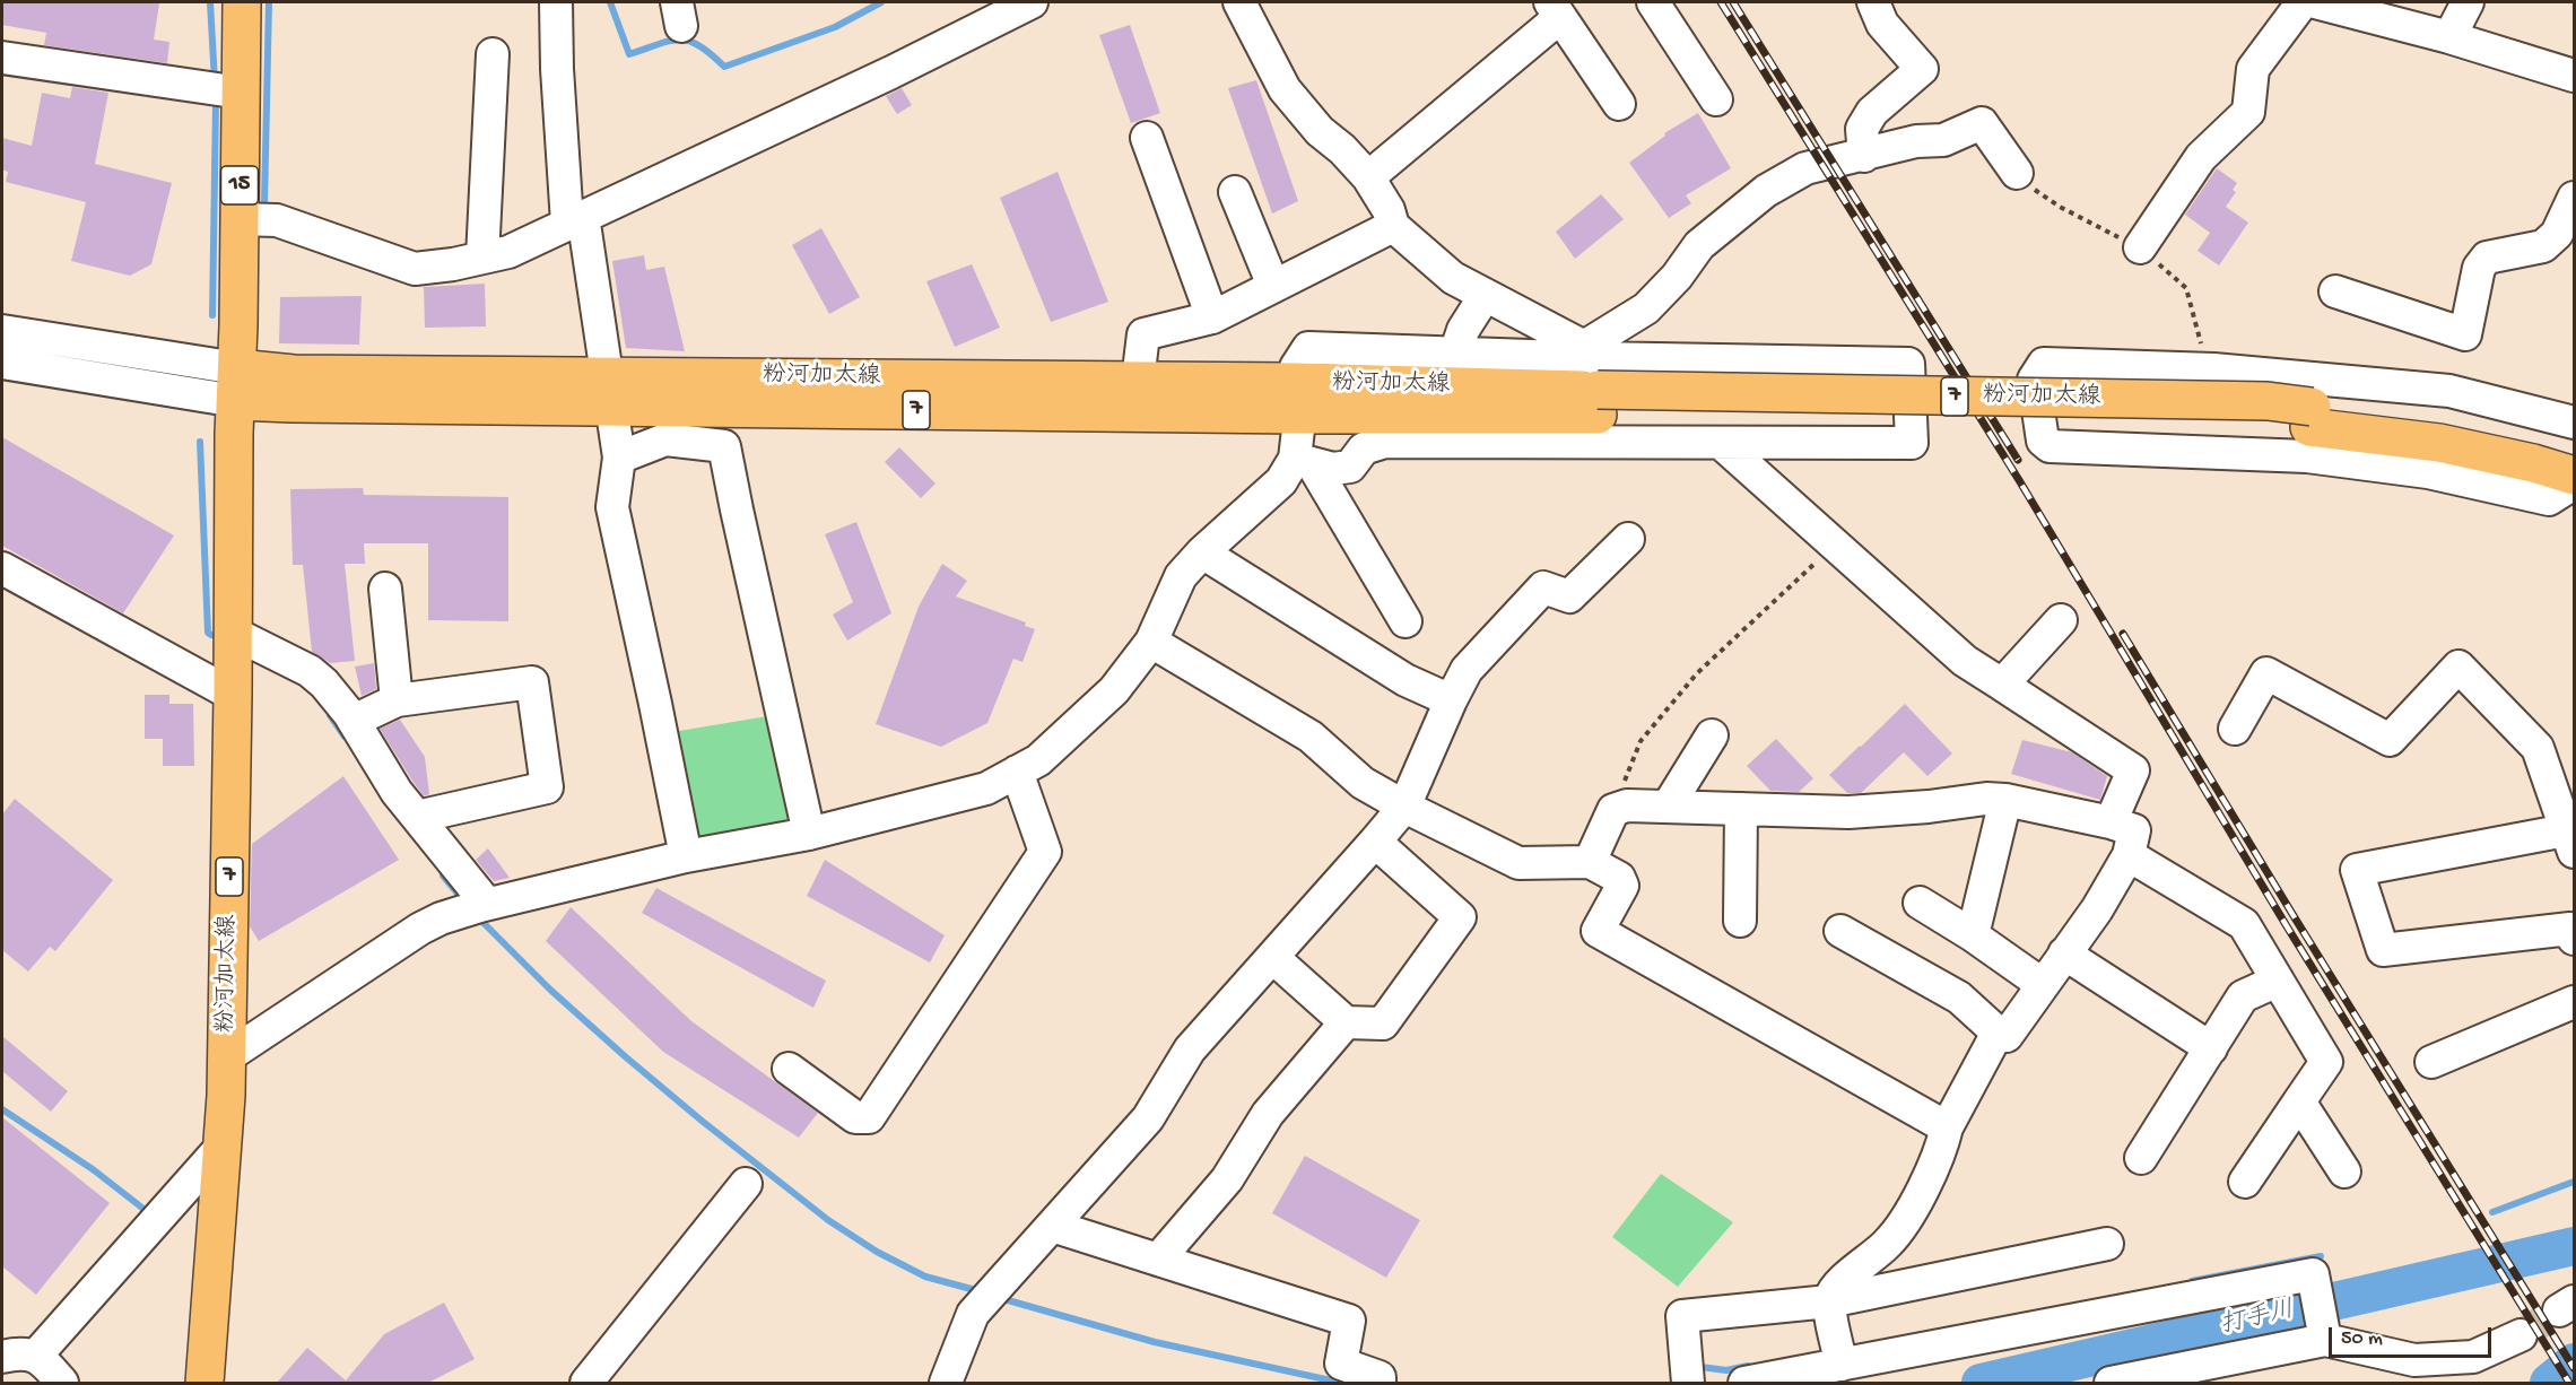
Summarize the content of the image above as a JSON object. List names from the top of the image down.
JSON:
{
  "streets": {
    "main road": ["15", "粉河加太線", "7"]
  },
  "crossings": [
    ["15", "粉河加太線"]
  ],
  "water": ["打手川"],
  "scale_bar": "50 m"
}
